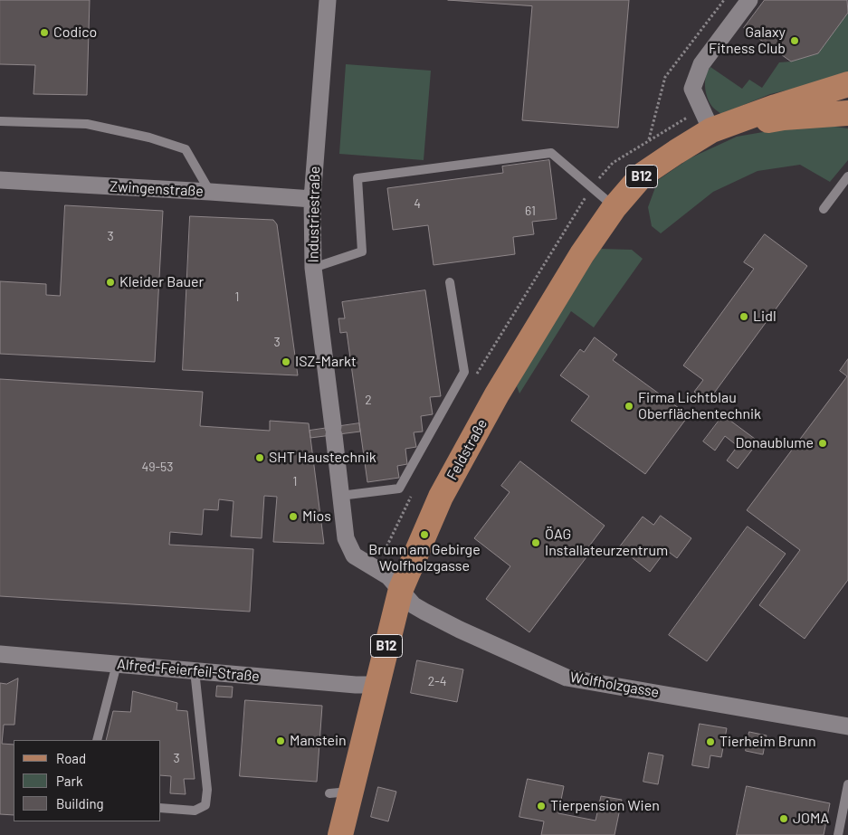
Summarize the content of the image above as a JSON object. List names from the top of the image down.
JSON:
{
  "streets": {
    "main road": ["B12", "Feldstraße"],
    "street": [
      "Zwingenstraße",
      "Industriestraße",
      "Alfred-Feierfeil-Straße",
      "Wolfholzgasse"
    ]
  },
  "crossings": [
    ["Zwingenstraße", "Industriestraße"],
    ["Industriestraße", "Feldstraße"],
    ["Industriestraße", "Wolfholzgasse"],
    ["Feldstraße", "Alfred-Feierfeil-Straße"],
    ["Feldstraße", "Wolfholzgasse"]
  ],
  "places": [
    "Codico",
    "Galaxy Fitness Club",
    "Kleider Bauer",
    "Lidl",
    "ISZ-Markt",
    "Firma Lichtblau Oberflächentechnik",
    "Donaublume",
    "SHT Haustechnik",
    "Mios",
    "Brunn am Gebirge Wolfholzgasse",
    "ÖAG Installateurzentrum",
    "Manstein",
    "Tierheim Brunn",
    "Tierpension Wien",
    "JOMA"
  ],
  "house_numbers": [
    "4",
    "61",
    "3",
    "1",
    "3",
    "2",
    "49-53",
    "1",
    "2-4",
    "3"
  ],
  "legend": ["Road", "Park", "Building"]
}
